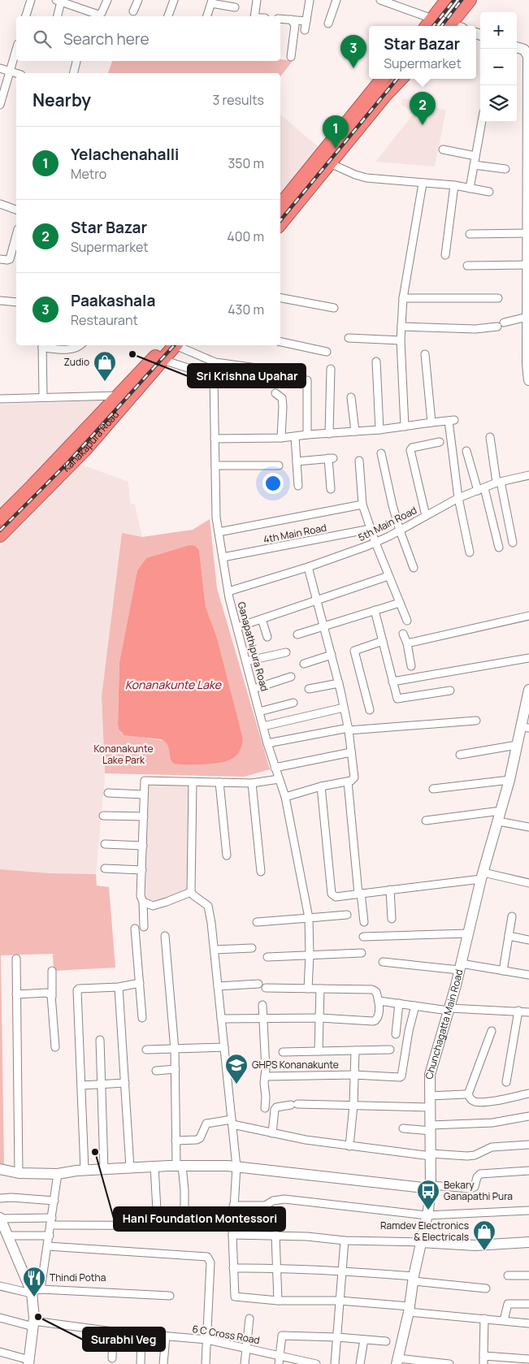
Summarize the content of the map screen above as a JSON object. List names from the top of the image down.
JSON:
{
  "streets": {
    "highway": ["Kanakapura Road"],
    "street": [
      "5th Main Road",
      "4th Main Road",
      "Ganapathipura Road",
      "Chunchagatta Main Road",
      "6 C Cross Road"
    ]
  },
  "crossings": [
    ["Kanakapura Road", "Ganapathipura Road"],
    ["5th Main Road", "Ganapathipura Road"],
    ["4th Main Road", "Ganapathipura Road"]
  ],
  "water": ["Konanakunte Lake"],
  "parks": ["Konanakunte Lake Park"],
  "places": {
    "other": ["Sri Krishna Upahar", "Hani Foundation Montessori", "Surabhi Veg"],
    "shop": ["Zudio", "Ramdev Electronics & Electricals"],
    "school or university": ["GHPS Konanakunte"],
    "bus stop": ["Bekary Ganapathi Pura"],
    "restaurant": ["Thindi Potha"]
  },
  "page": {
    "map_buttons": ["+", "−"],
    "search": "Search here",
    "popup": ["Star Bazar", "Supermarket"],
    "pins": ["3", "2", "1"],
    "heading": ["Nearby", "3 results"],
    "list": [
      {
        "mark": "1",
        "name": "Yelachenahalli",
        "note": "Metro",
        "value": "350 m"
      },
      {
        "mark": "2",
        "name": "Star Bazar",
        "note": "Supermarket",
        "value": "400 m"
      },
      {
        "mark": "3",
        "name": "Paakashala",
        "note": "Restaurant",
        "value": "430 m"
      }
    ]
  }
}
